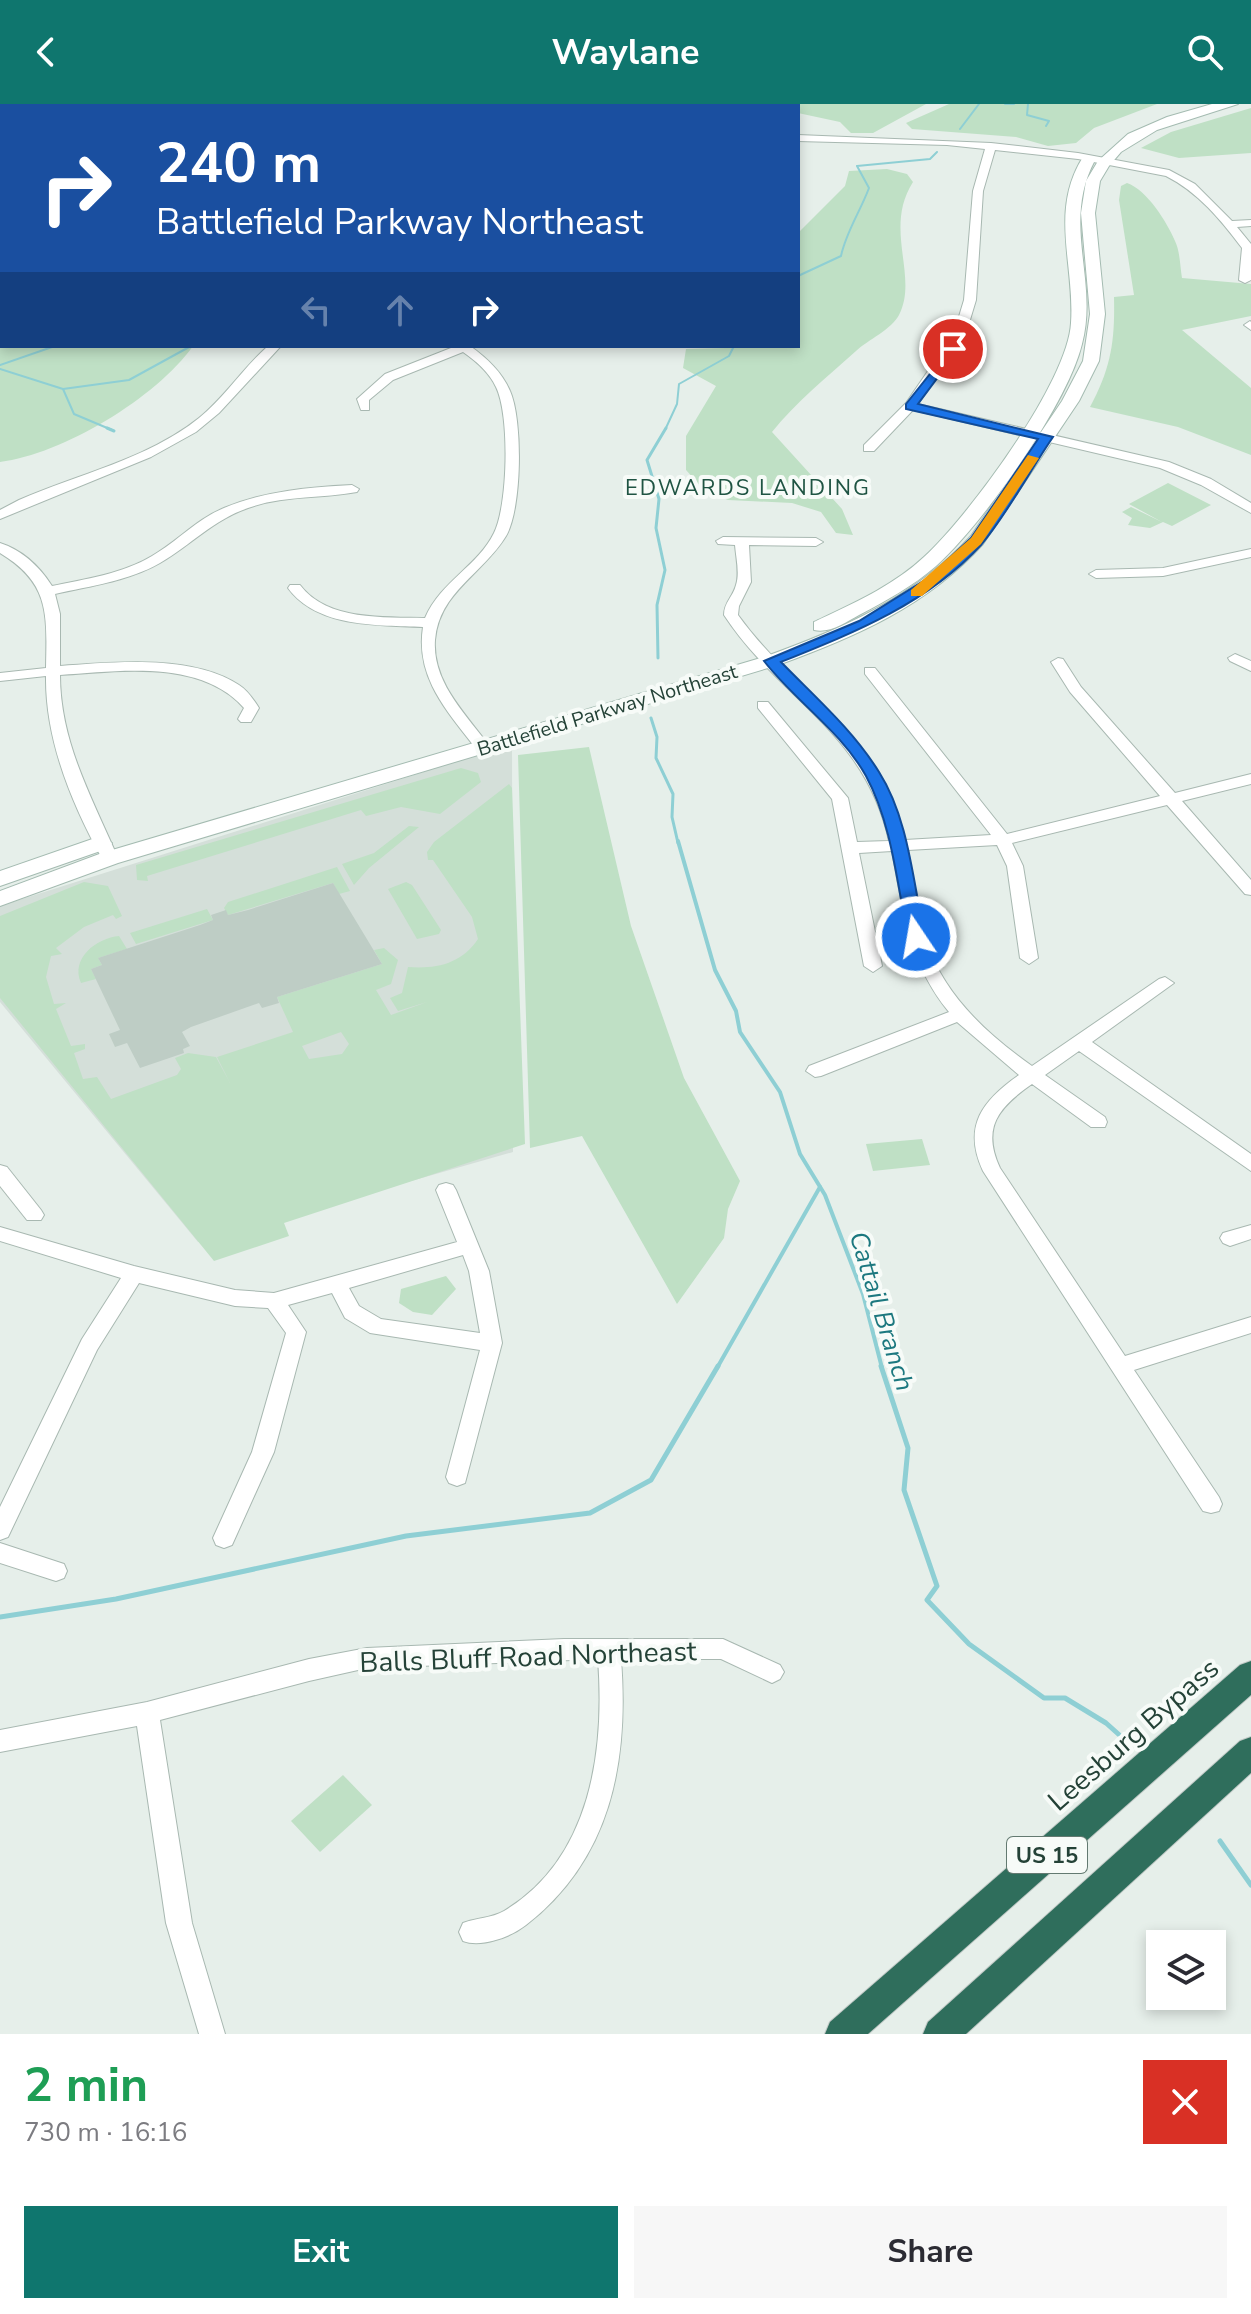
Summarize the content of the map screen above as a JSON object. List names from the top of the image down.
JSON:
{
  "streets": {
    "highway": ["Leesburg Bypass", "US 15"],
    "main road": ["Battlefield Parkway Northeast"],
    "street": ["Balls Bluff Road Northeast"]
  },
  "districts": ["EDWARDS LANDING"],
  "water": ["Cattail Branch"],
  "page": {
    "header": "Waylane",
    "turn": ["240 m", "Battlefield Parkway Northeast"],
    "heading": ["2 min", "730 m · 16:16"],
    "buttons": ["Exit", "Share"]
  }
}
